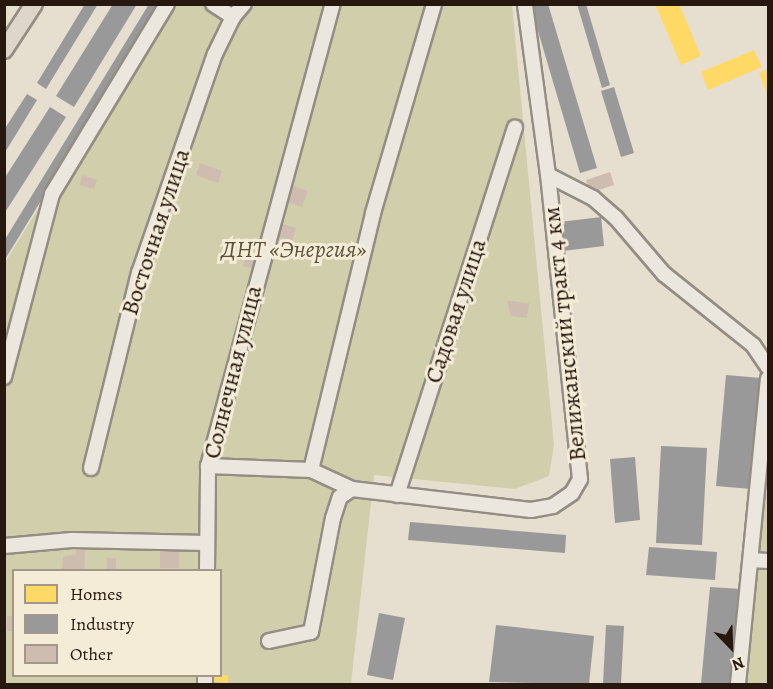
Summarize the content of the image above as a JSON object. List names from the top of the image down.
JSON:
{
  "streets": {
    "street": [
      "Восточная улица",
      "Садовая улица",
      "Велижанский тракт 4 км",
      "Солнечная улица"
    ]
  },
  "crossings": [
    ["Садовая улица", "Велижанский тракт 4 км"]
  ],
  "parks": ["ДНТ «Энергия»"],
  "legend": ["Homes", "Industry", "Other"],
  "north": "bottom right"
}
